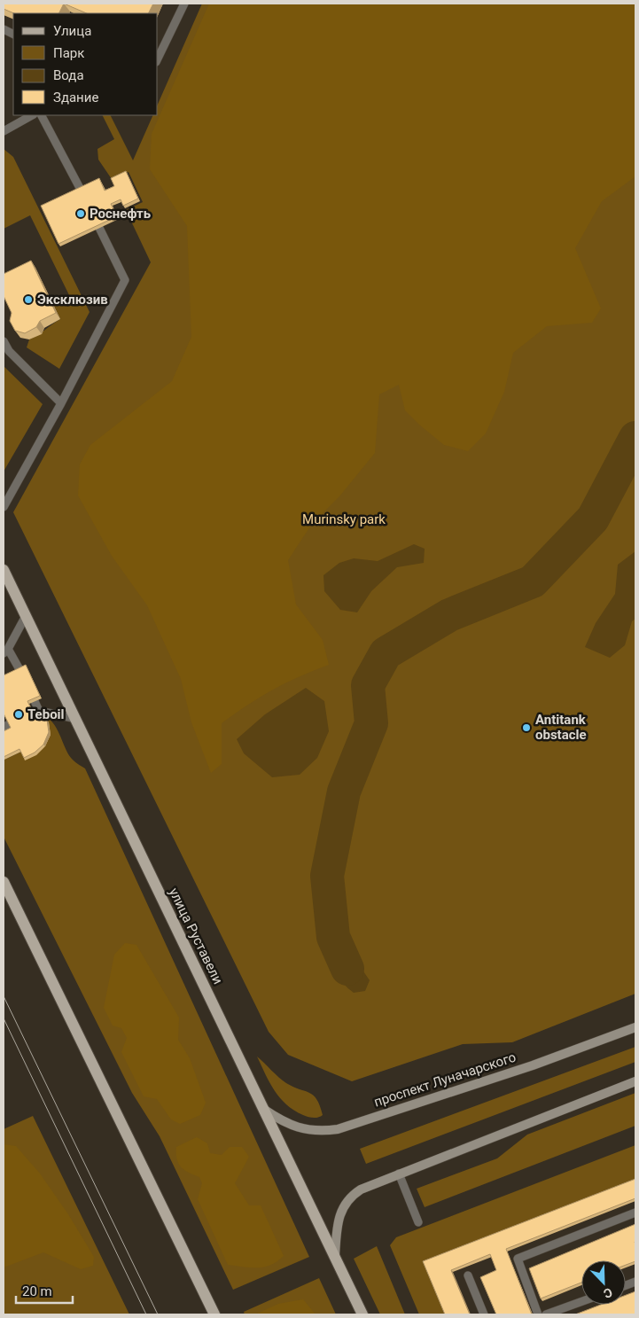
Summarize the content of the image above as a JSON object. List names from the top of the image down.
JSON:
{
  "streets": {
    "main road": ["улица Руставели", "проспект Луначарского"]
  },
  "crossings": [
    ["улица Руставели", "проспект Луначарского"]
  ],
  "parks": ["Murinsky park"],
  "places": [
    "Роснефть",
    "Эксклюзив",
    "Teboil",
    "Antitank obstacle"
  ],
  "legend": [
    "Улица",
    "Парк",
    "Вода",
    "Здание"
  ],
  "scale_bar": "20 m",
  "north": "bottom right"
}
